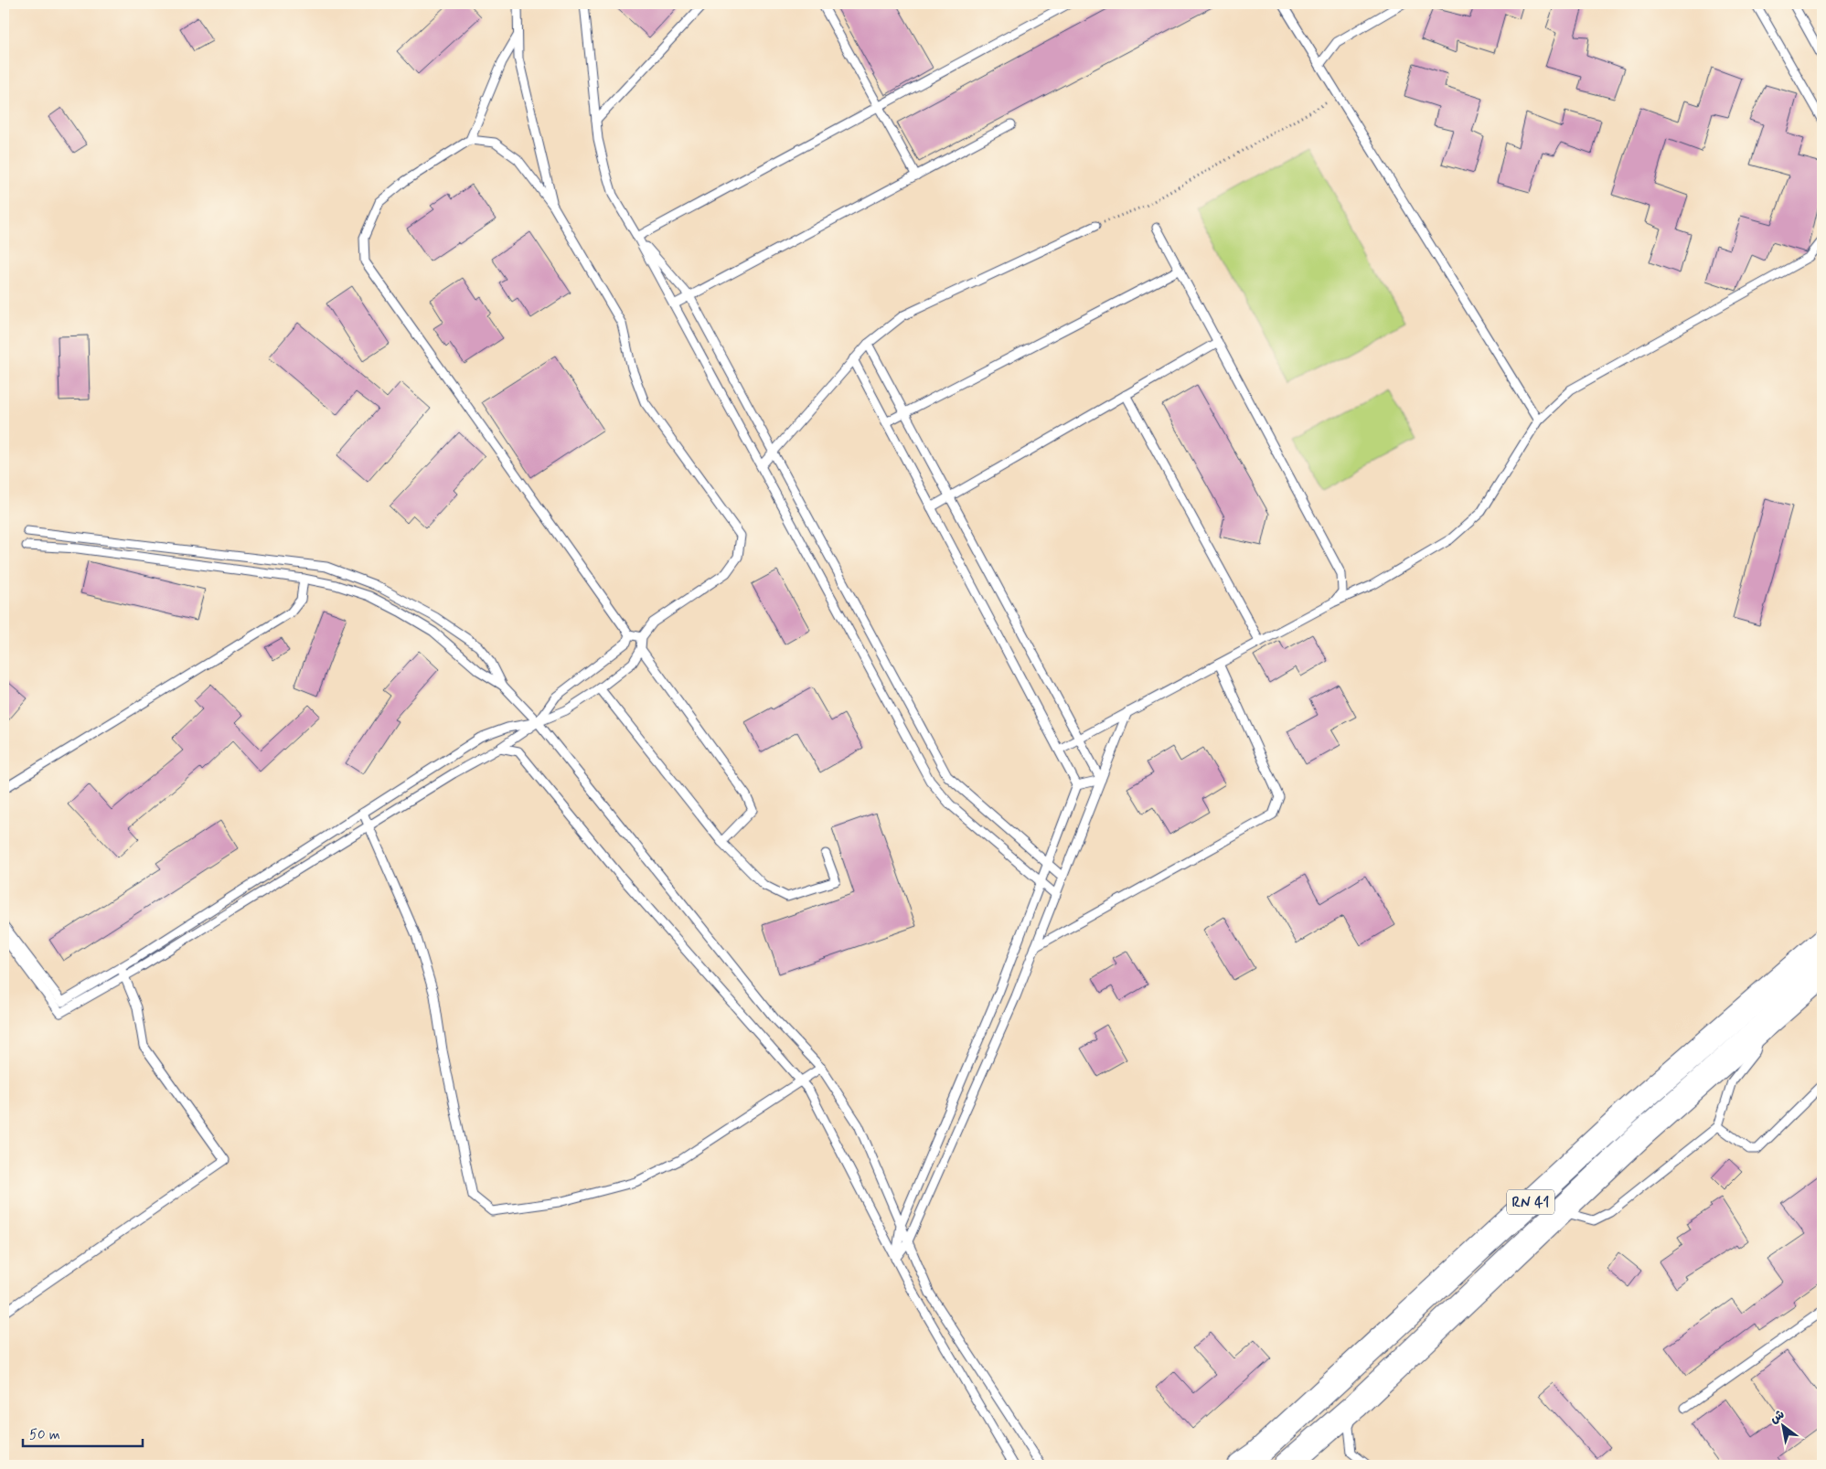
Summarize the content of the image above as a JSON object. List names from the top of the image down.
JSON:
{
  "streets": {
    "highway": ["RN 41"]
  },
  "scale_bar": "50 m",
  "north": "top left"
}
